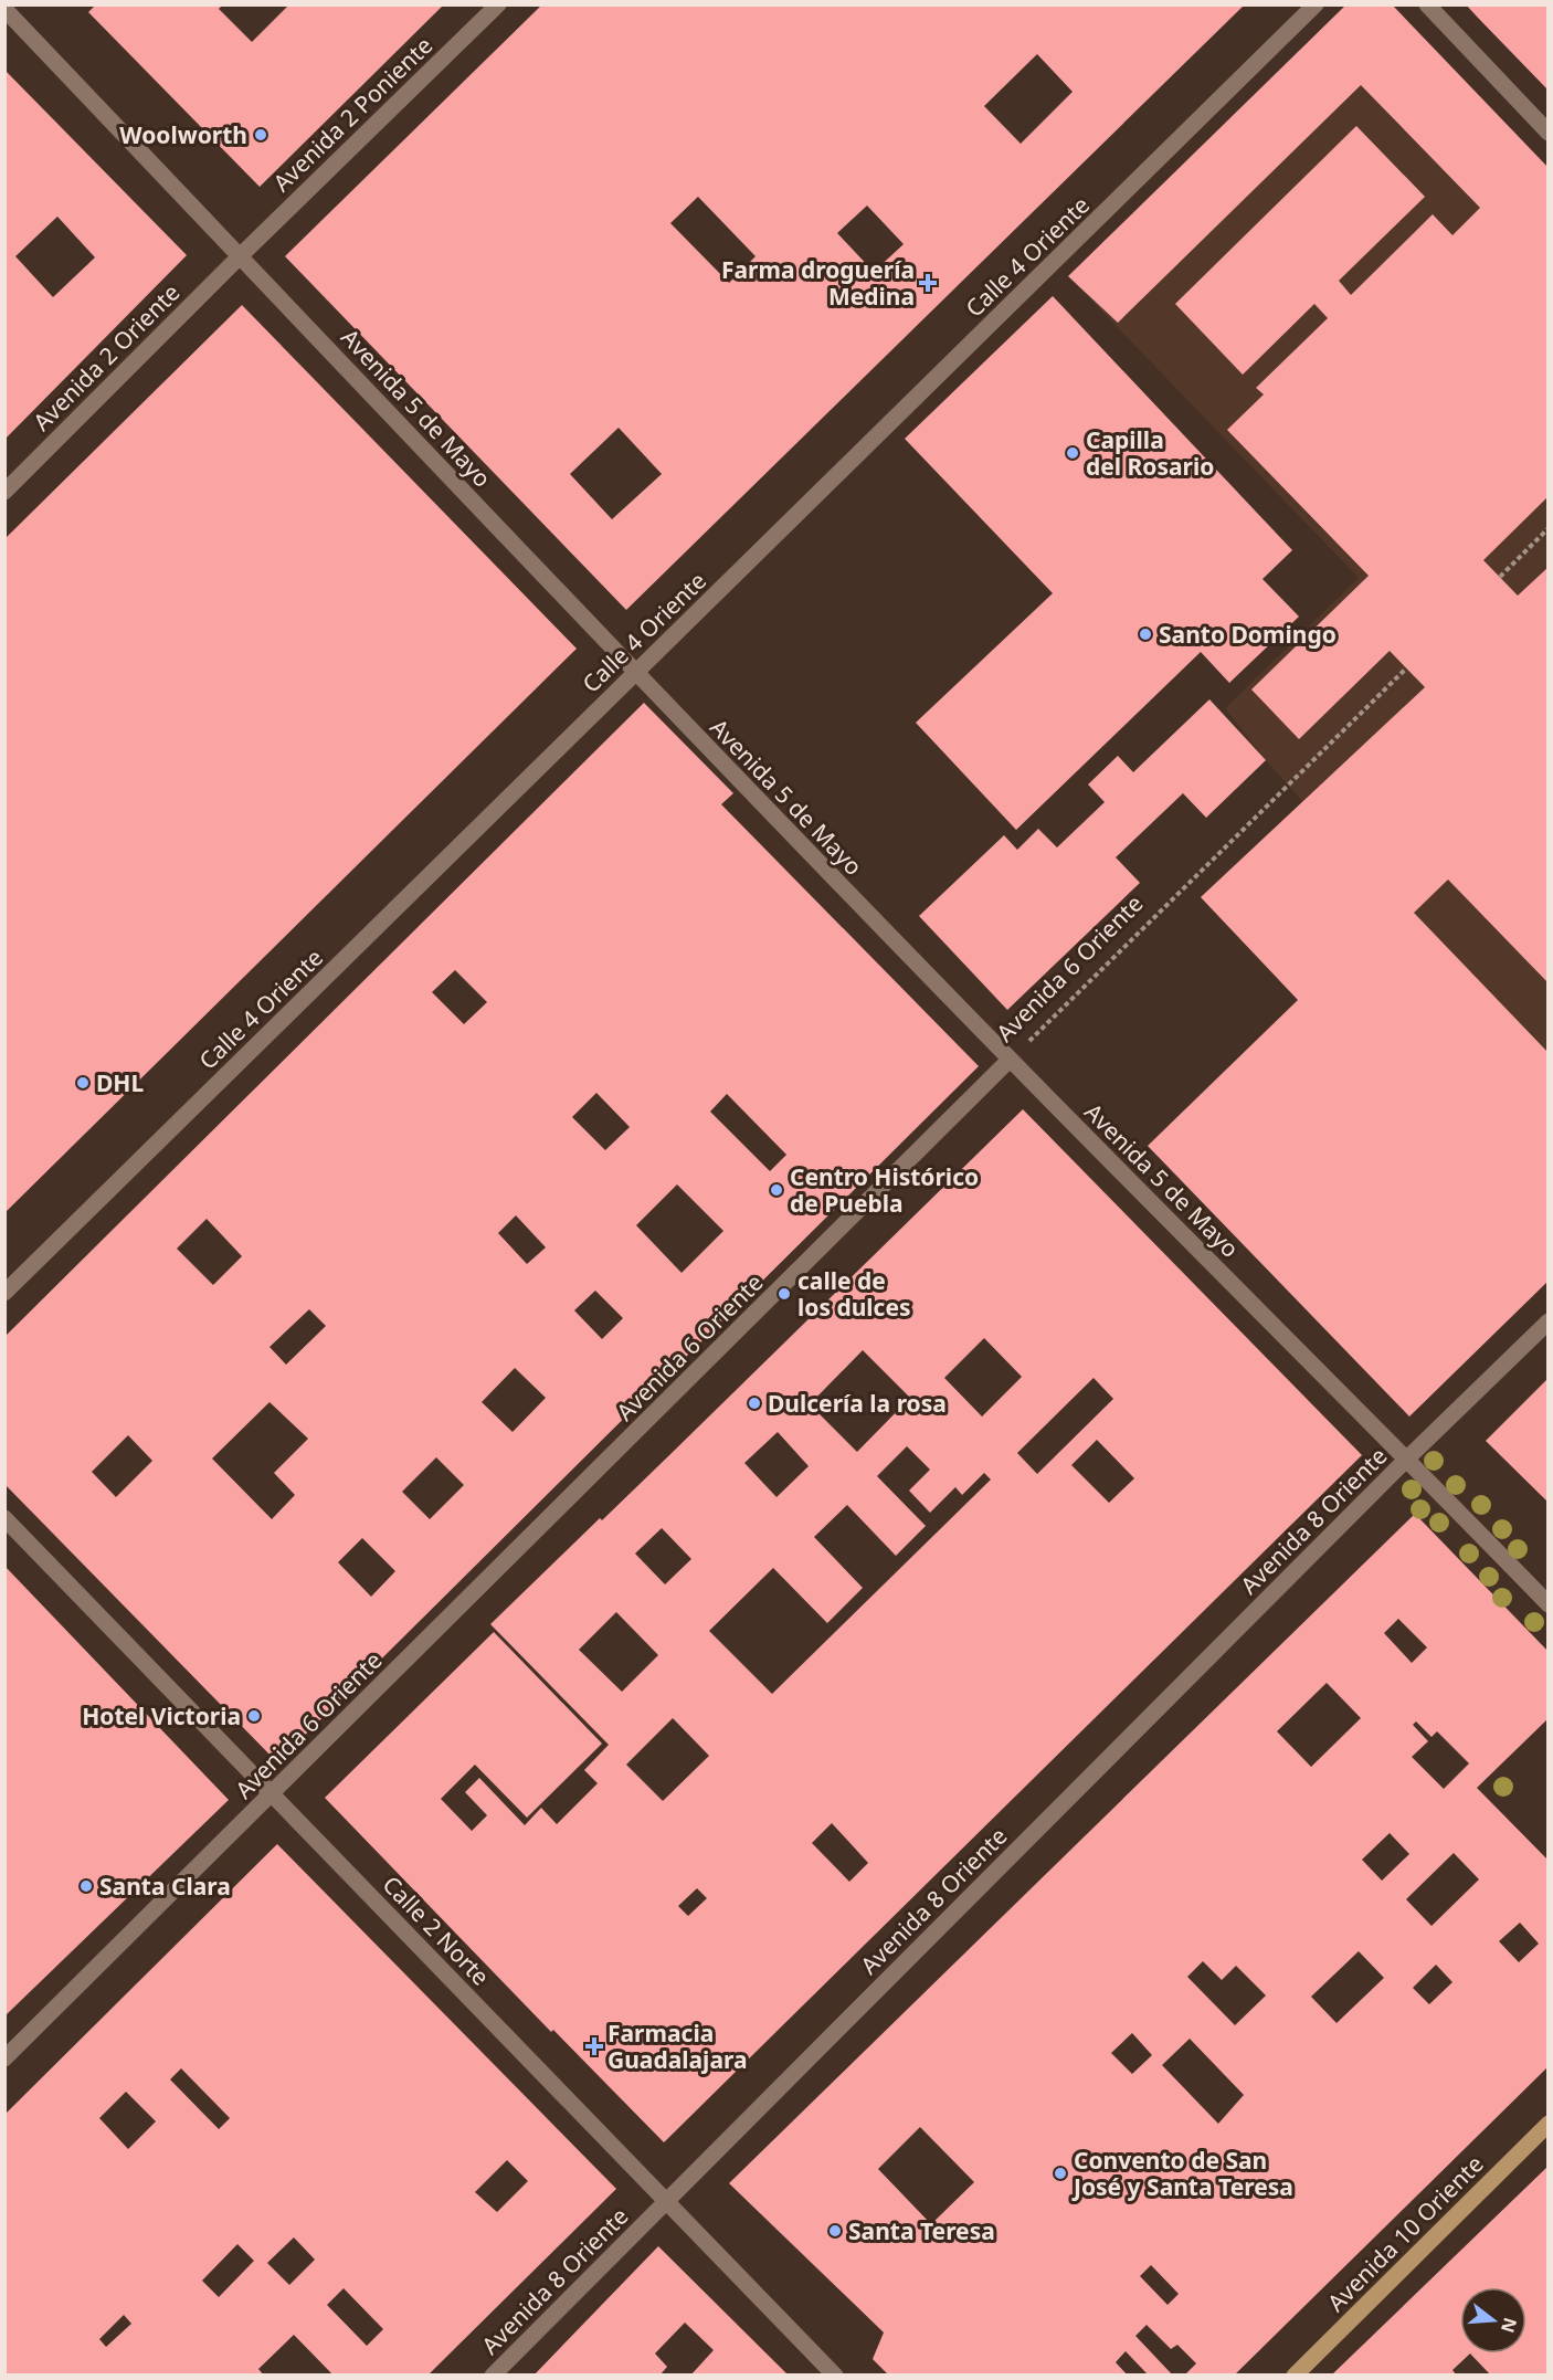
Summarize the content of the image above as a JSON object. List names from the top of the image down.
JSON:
{
  "streets": {
    "main road": ["Avenida 10 Oriente"],
    "street": [
      "Avenida 2 Poniente",
      "Calle 4 Oriente",
      "Avenida 2 Oriente",
      "Avenida 5 de Mayo",
      "Avenida 6 Oriente",
      "Avenida 8 Oriente",
      "Calle 2 Norte"
    ]
  },
  "crossings": [
    ["Avenida 2 Poniente", "Avenida 2 Oriente"],
    ["Avenida 2 Poniente", "Avenida 5 de Mayo"],
    ["Calle 4 Oriente", "Avenida 5 de Mayo"],
    ["Avenida 2 Oriente", "Avenida 5 de Mayo"],
    ["Avenida 5 de Mayo", "Avenida 6 Oriente"],
    ["Avenida 5 de Mayo", "Avenida 8 Oriente"],
    ["Avenida 6 Oriente", "Calle 2 Norte"],
    ["Avenida 8 Oriente", "Calle 2 Norte"]
  ],
  "places": {
    "other": [
      "Woolworth",
      "Capilla del Rosario",
      "Santo Domingo",
      "DHL",
      "Centro Histórico de Puebla",
      "calle de los dulces",
      "Dulcería la rosa",
      "Hotel Victoria",
      "Santa Clara",
      "Convento de San José y Santa Teresa",
      "Santa Teresa"
    ],
    "health": ["Farma droguería Medina", "Farmacia Guadalajara"]
  },
  "north": "right"
}
